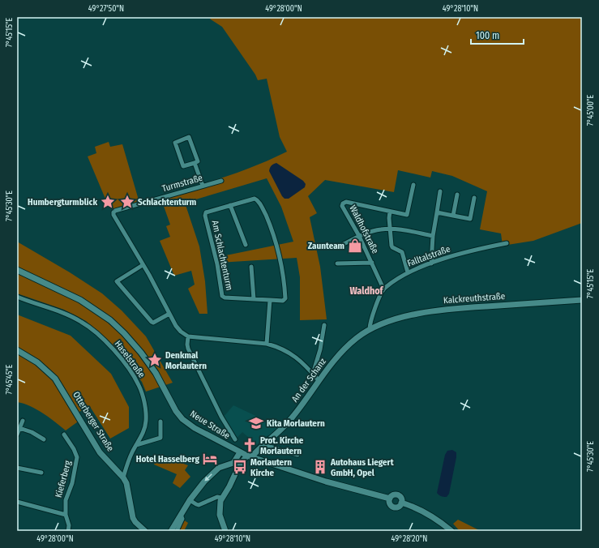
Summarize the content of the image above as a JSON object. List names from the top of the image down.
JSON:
{
  "streets": {
    "street": [
      "Turmstraße",
      "Waldhofstraße",
      "Am Schlachtenturm",
      "Falltalstraße",
      "Kalckreuthstraße",
      "Haselstraße",
      "An der Schanz",
      "Otterberger Straße",
      "Neue Straße",
      "Kieferberg"
    ]
  },
  "crossings": [
    ["Waldhofstraße", "Falltalstraße"],
    ["Kalckreuthstraße", "An der Schanz"],
    ["Haselstraße", "Otterberger Straße"],
    ["An der Schanz", "Neue Straße"]
  ],
  "districts": ["Waldhof"],
  "places": {
    "place": ["Humbergturmblick", "Schlachtenturm", "Denkmal Morlautern"],
    "shop": ["Zaunteam"],
    "school or university": ["Kita Morlautern"],
    "church": ["Prot. Kirche Morlautern"],
    "hotel": ["Hotel Hasselberg"],
    "bus stop": ["Morlautern Kirche"],
    "building": ["Autohaus Liegert GmbH, Opel"]
  },
  "scale_bar": "100 m",
  "coordinates": [
    "49°27'50\"N",
    "49°28'00\"N",
    "49°28'10\"N",
    "7°45'15\"E",
    "7°45'00\"E",
    "7°45'30\"E",
    "7°45'45\"E",
    "49°28'20\"N"
  ]
}
